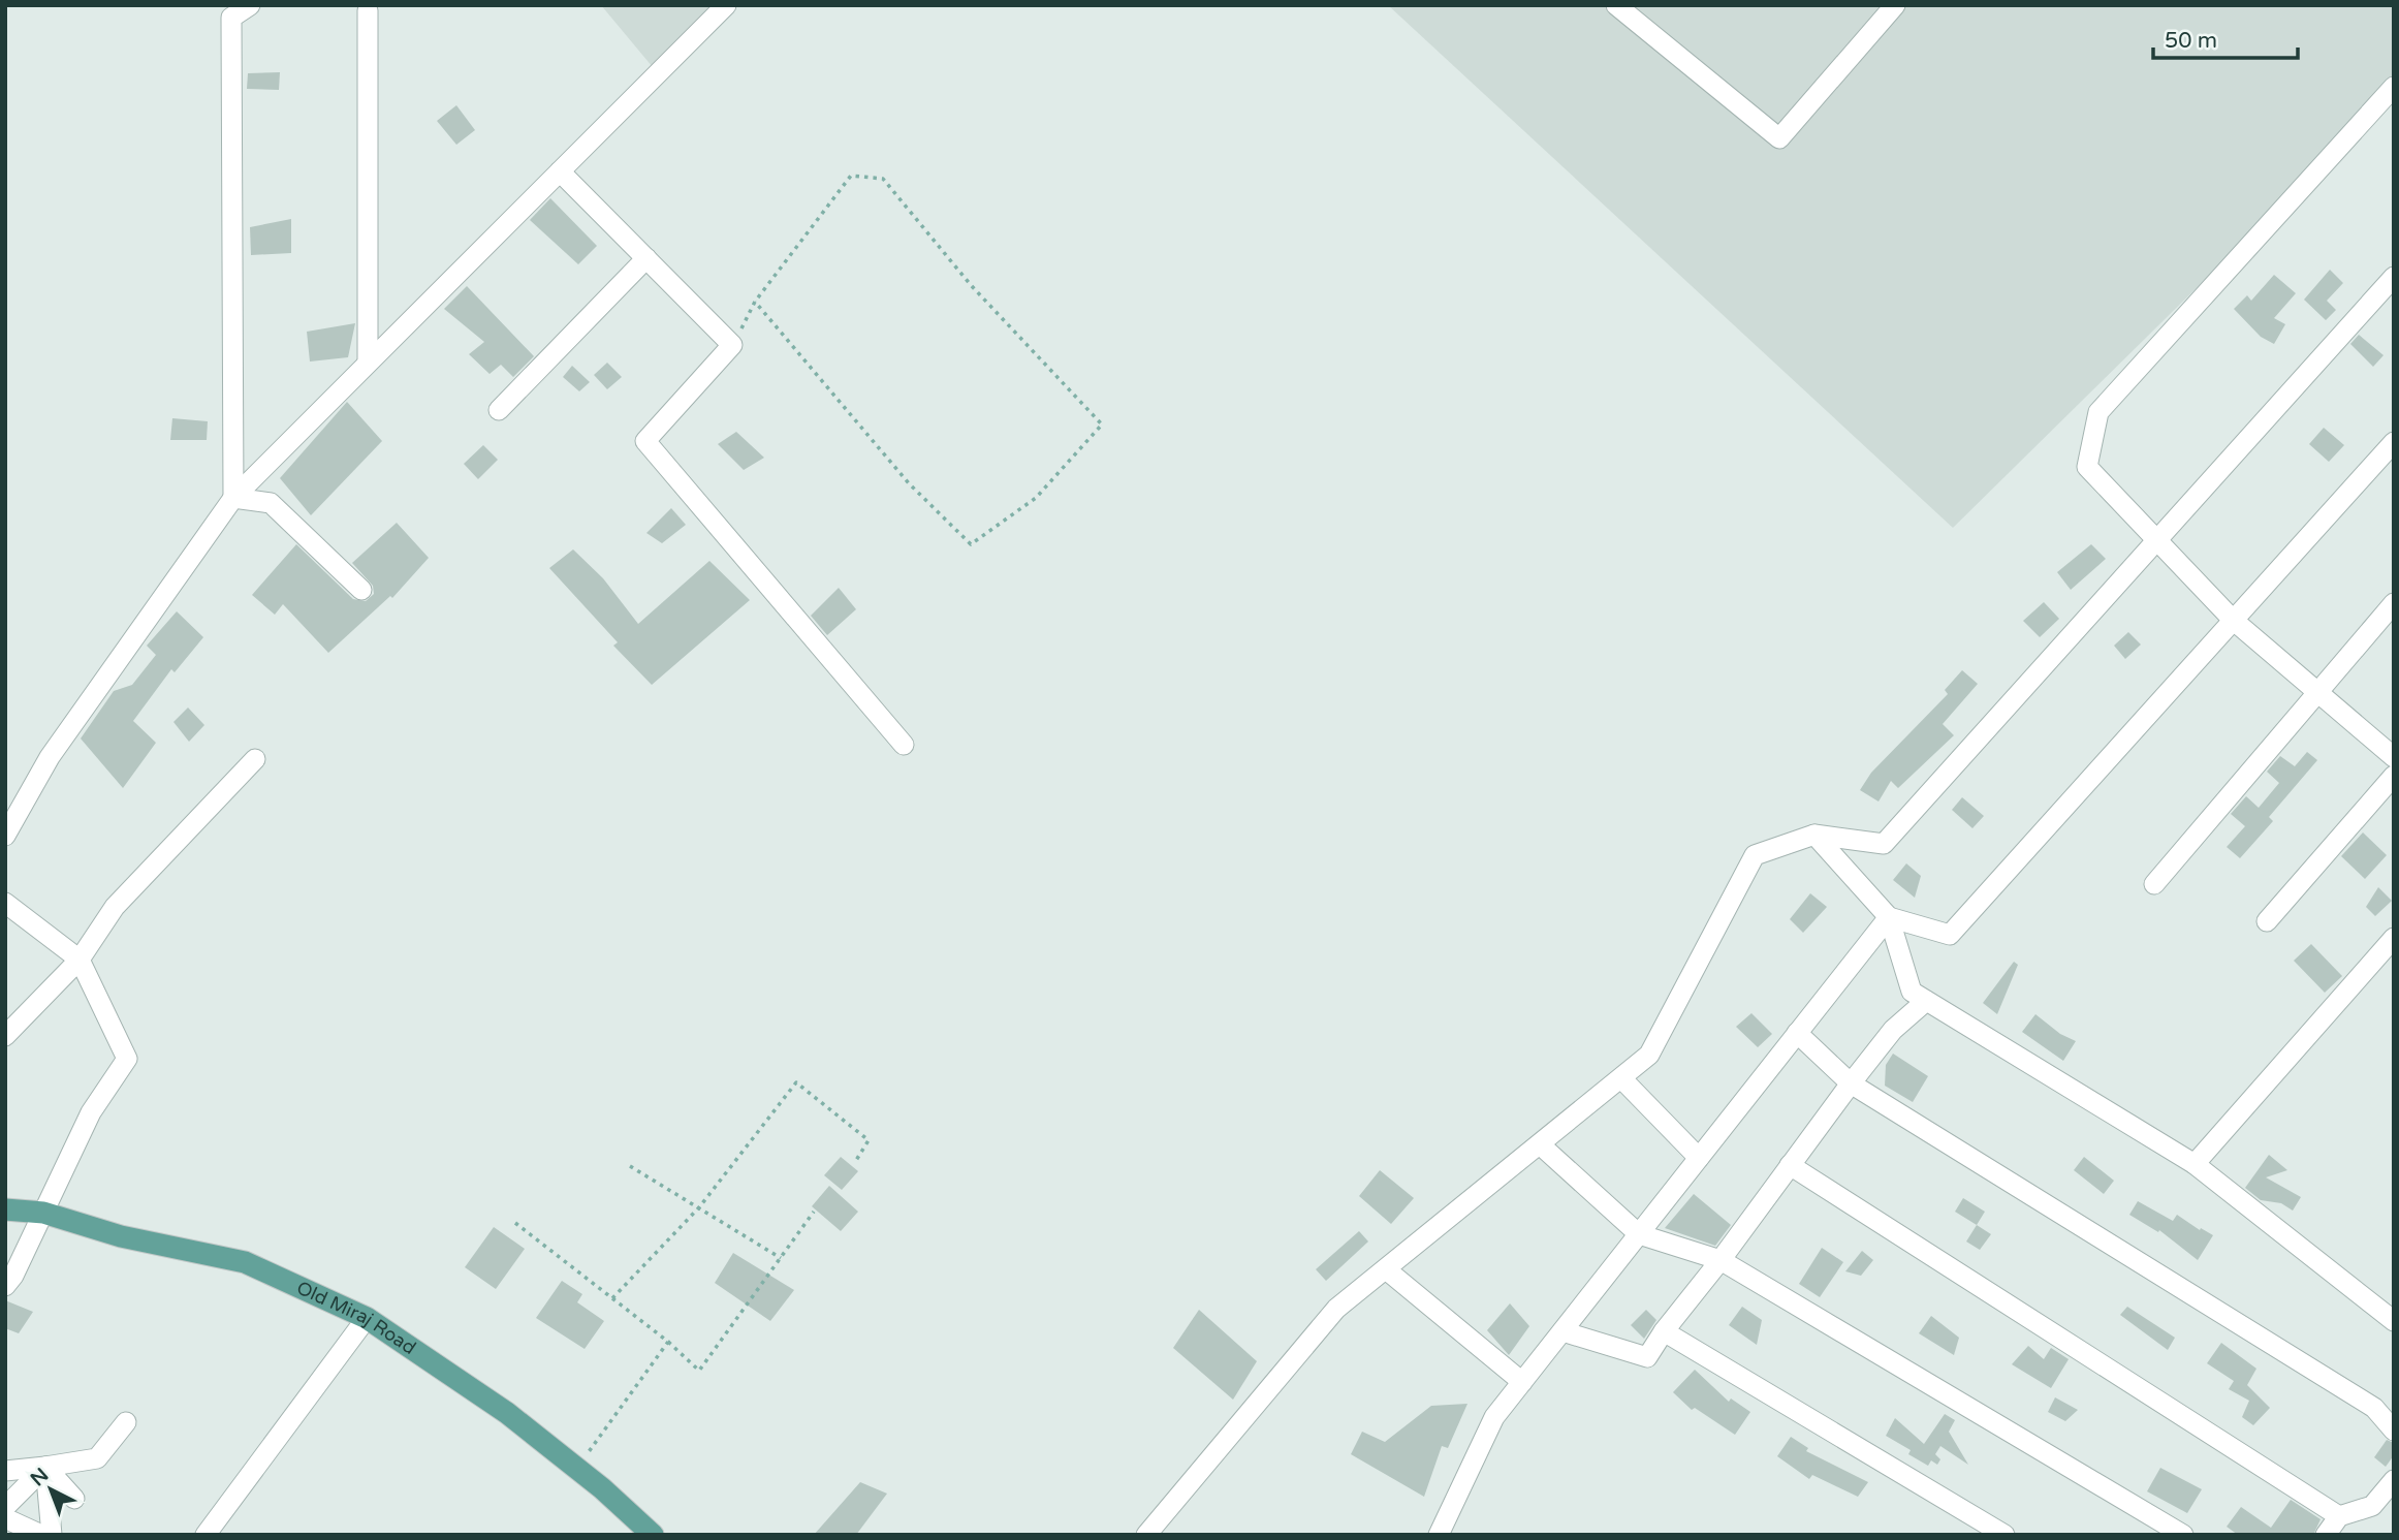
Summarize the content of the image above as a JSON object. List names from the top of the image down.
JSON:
{
  "streets": {
    "main road": ["Old Miraj Road"]
  },
  "scale_bar": "50 m",
  "north": "top left"
}
